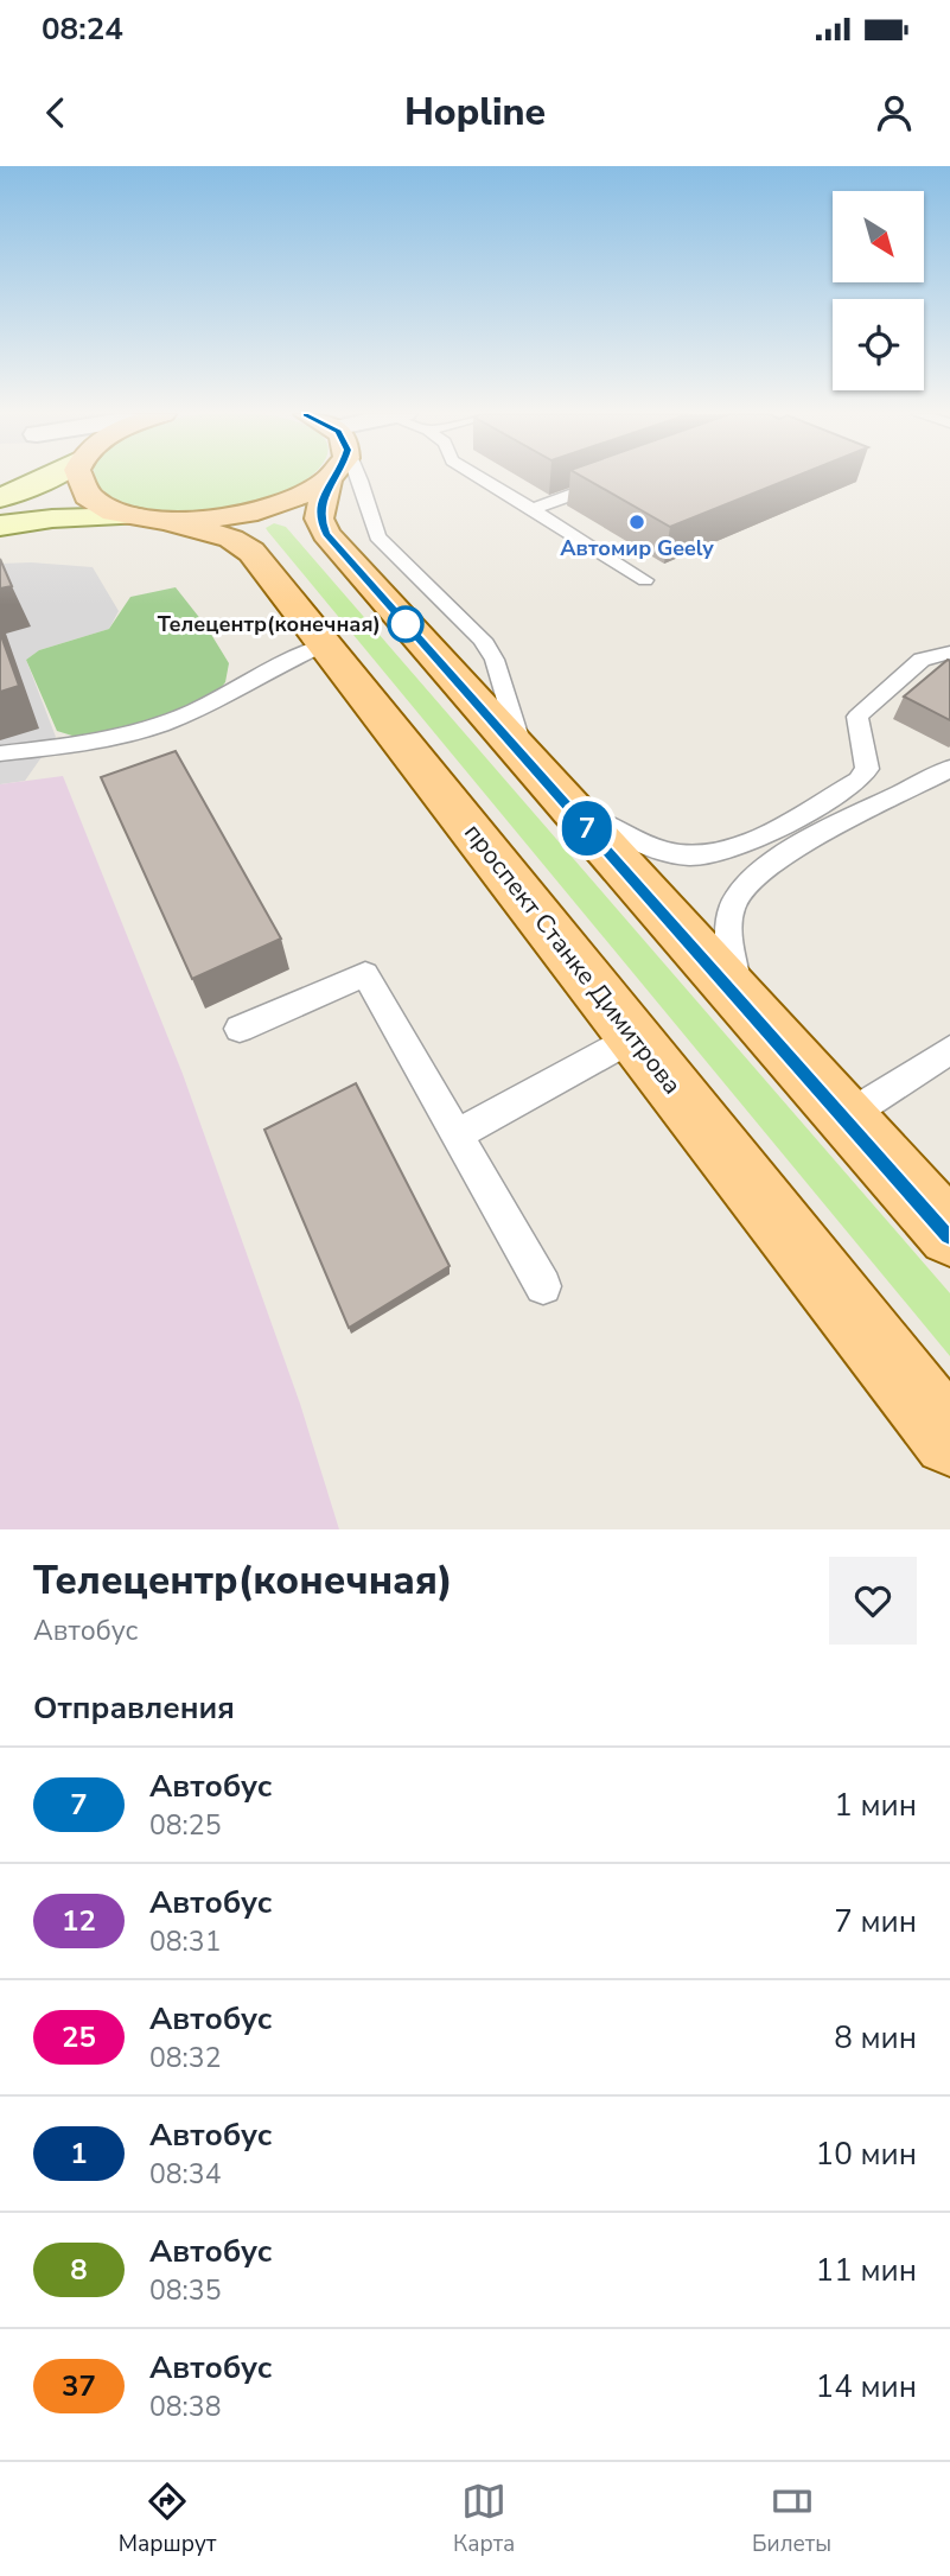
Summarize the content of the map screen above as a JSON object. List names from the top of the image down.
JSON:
{
  "streets": {
    "main road": ["проспект Станке Димитрова"]
  },
  "places": ["Автомир Geely", "Телецентр(конечная)"],
  "lines": ["bus line 7"],
  "north": "bottom right",
  "page": {
    "status": "08:24",
    "header": "Hopline",
    "on_map": "7",
    "heading": [
      ["Телецентр(конечная)", "Автобус"],
      "Отправления"
    ],
    "list": [
      {
        "mark": "7",
        "name": "Автобус",
        "note": "08:25",
        "value": "1 мин"
      },
      {
        "mark": "12",
        "name": "Автобус",
        "note": "08:31",
        "value": "7 мин"
      },
      {
        "mark": "25",
        "name": "Автобус",
        "note": "08:32",
        "value": "8 мин"
      },
      {
        "mark": "1",
        "name": "Автобус",
        "note": "08:34",
        "value": "10 мин"
      },
      {
        "mark": "8",
        "name": "Автобус",
        "note": "08:35",
        "value": "11 мин"
      },
      {
        "mark": "37",
        "name": "Автобус",
        "note": "08:38",
        "value": "14 мин"
      }
    ],
    "tabs": ["Маршрут", "Карта", "Билеты"]
  }
}
